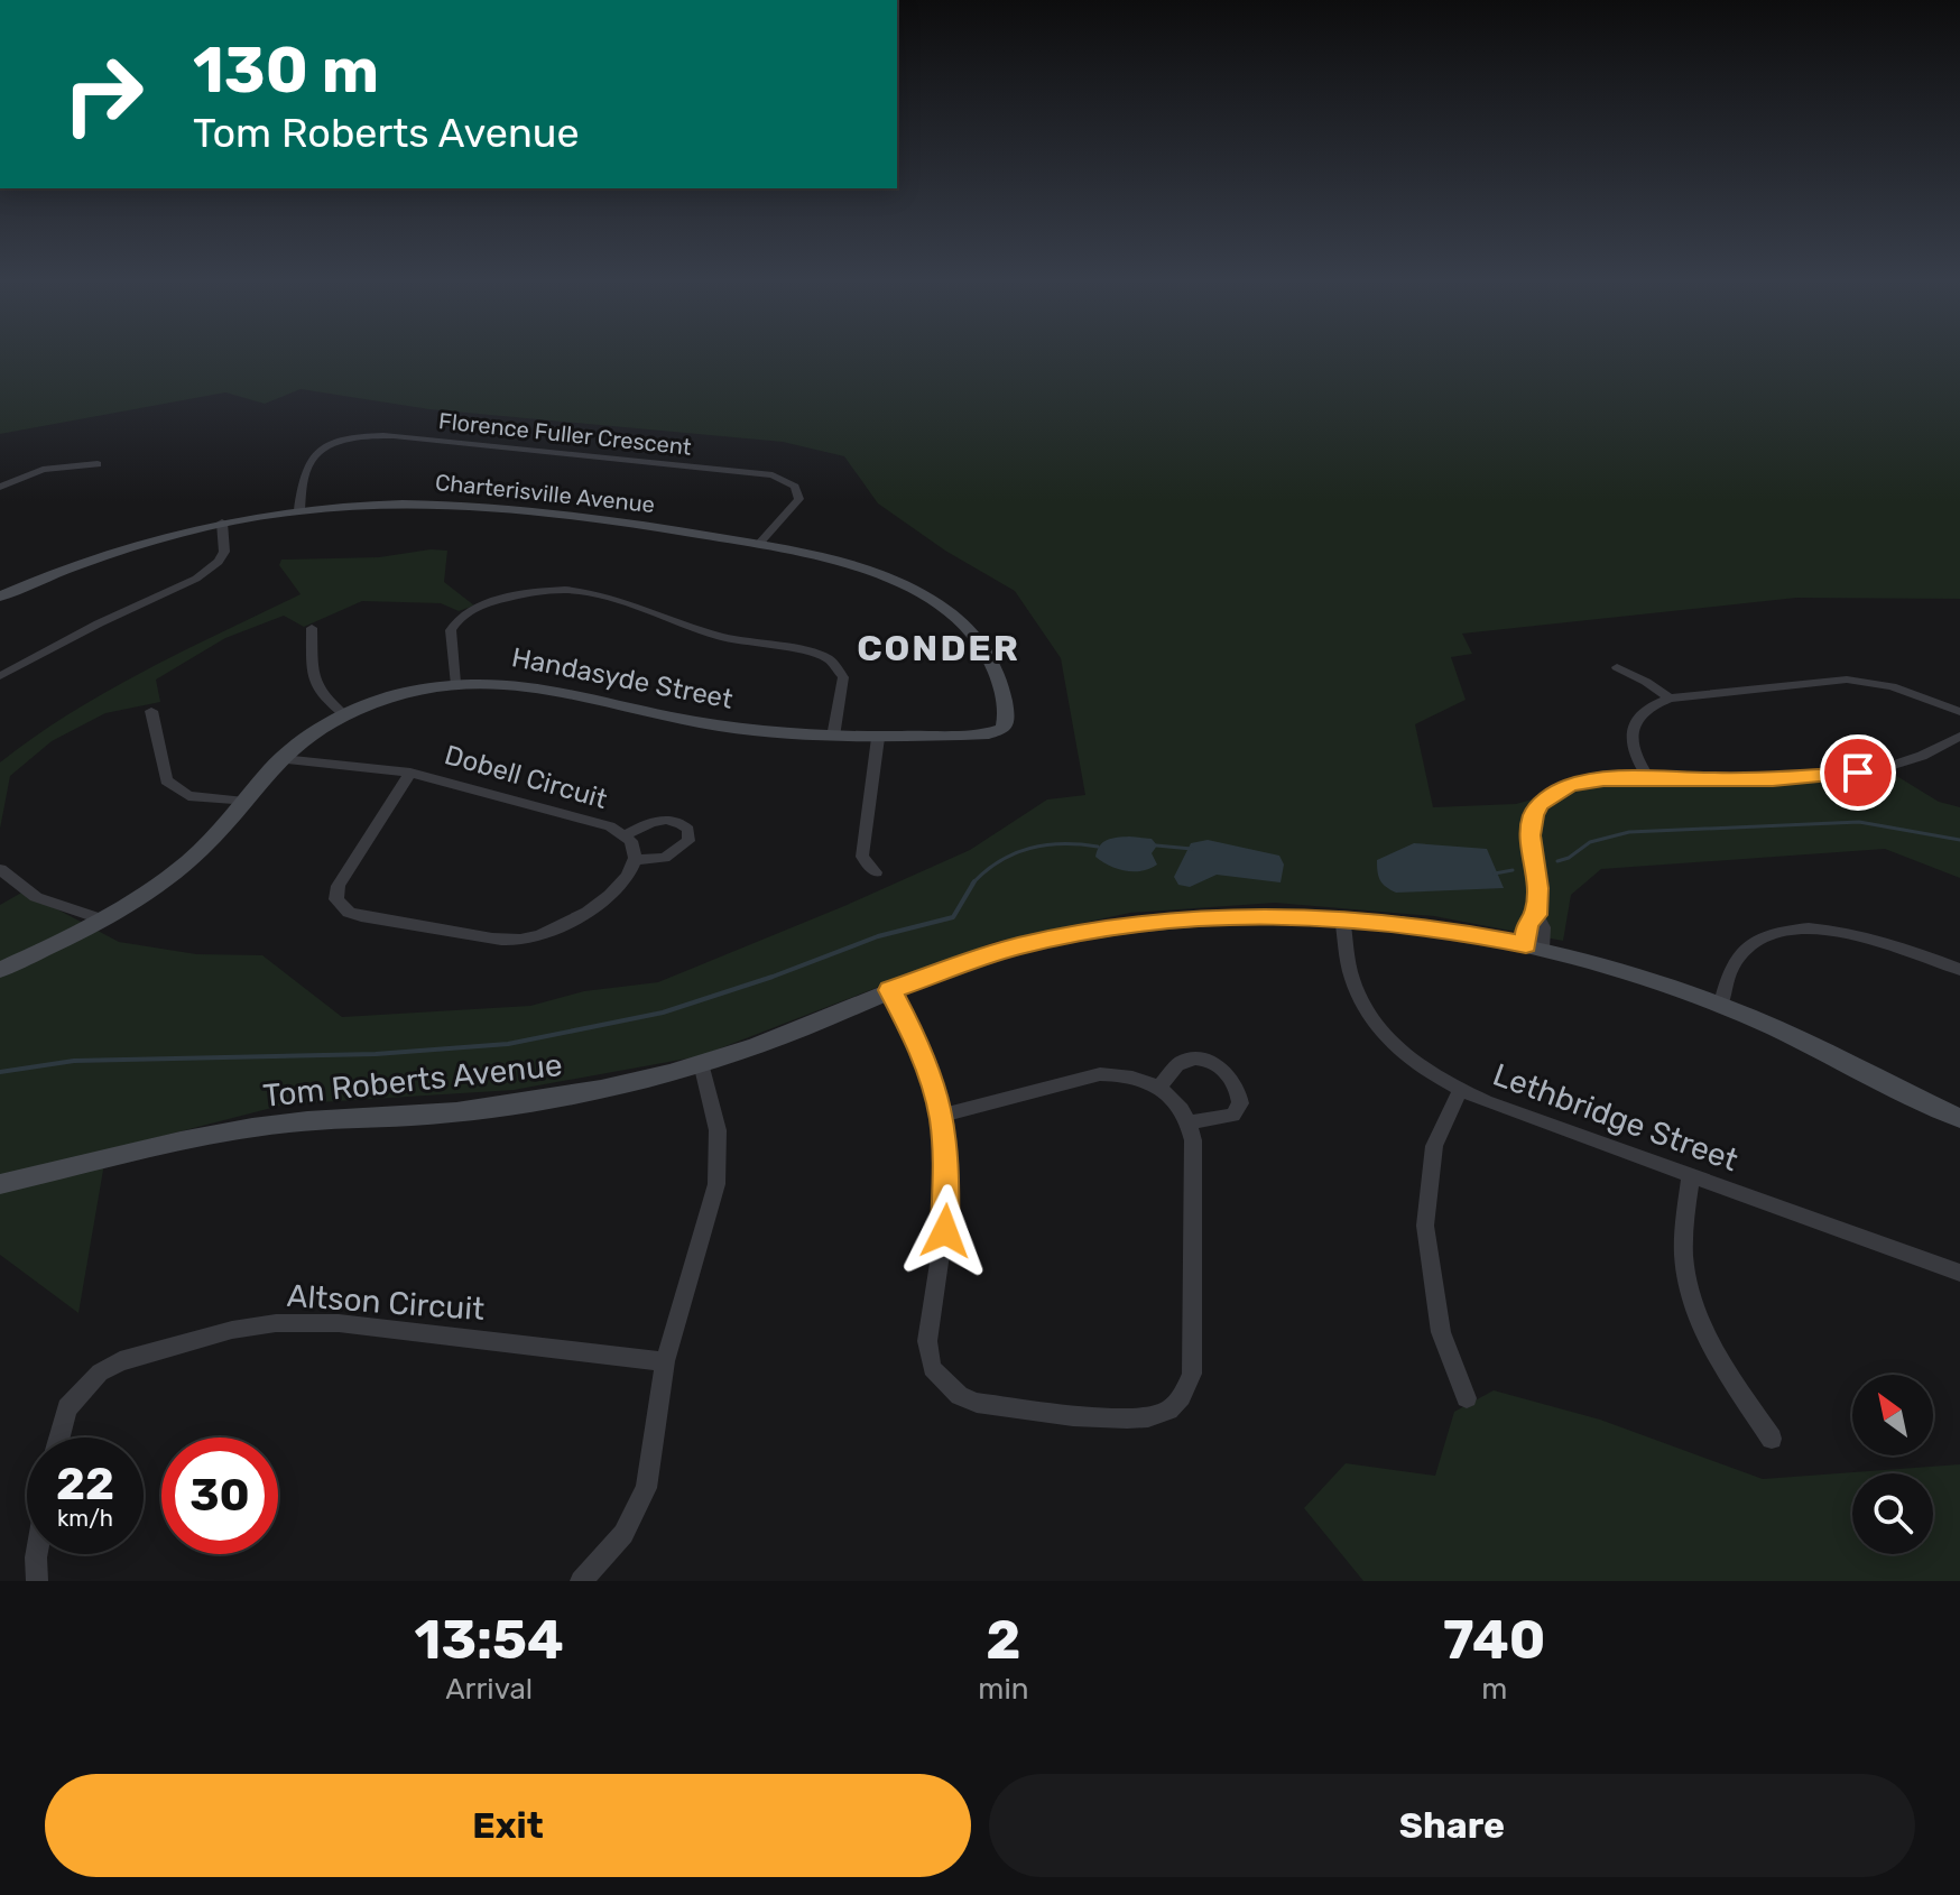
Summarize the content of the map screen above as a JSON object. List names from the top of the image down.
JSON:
{
  "streets": {
    "street": [
      "Florence Fuller Crescent",
      "Charterisville Avenue",
      "Handasyde Street",
      "Dobell Circuit",
      "Tom Roberts Avenue",
      "Lethbridge Street",
      "Altson Circuit"
    ]
  },
  "crossings": [
    ["Florence Fuller Crescent", "Charterisville Avenue"],
    ["Charterisville Avenue", "Handasyde Street"],
    ["Handasyde Street", "Dobell Circuit"],
    ["Tom Roberts Avenue", "Lethbridge Street"]
  ],
  "districts": ["CONDER"],
  "north": "top left",
  "page": {
    "turn": ["130 m", "Tom Roberts Avenue"],
    "speed": "22 km/h",
    "limit": "30",
    "eta": [
      "13:54",
      "Arrival",
      "2",
      "min",
      "740",
      "m"
    ],
    "buttons": ["Exit", "Share"]
  }
}
